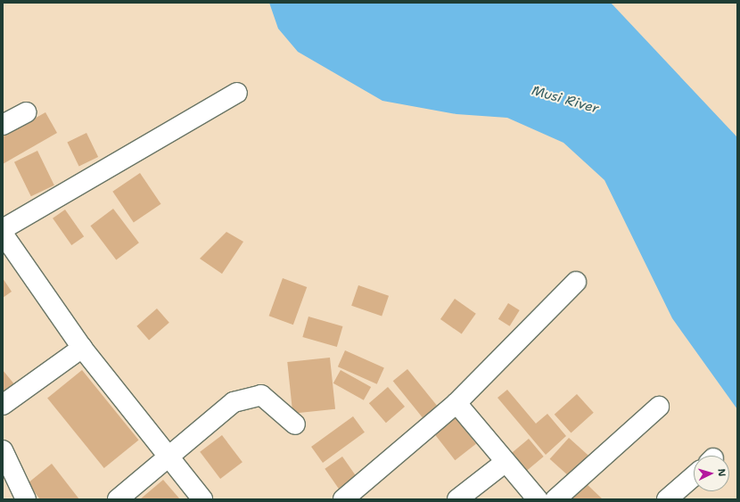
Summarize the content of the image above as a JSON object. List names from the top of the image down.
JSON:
{
  "water": ["Musi River"],
  "north": "right"
}
